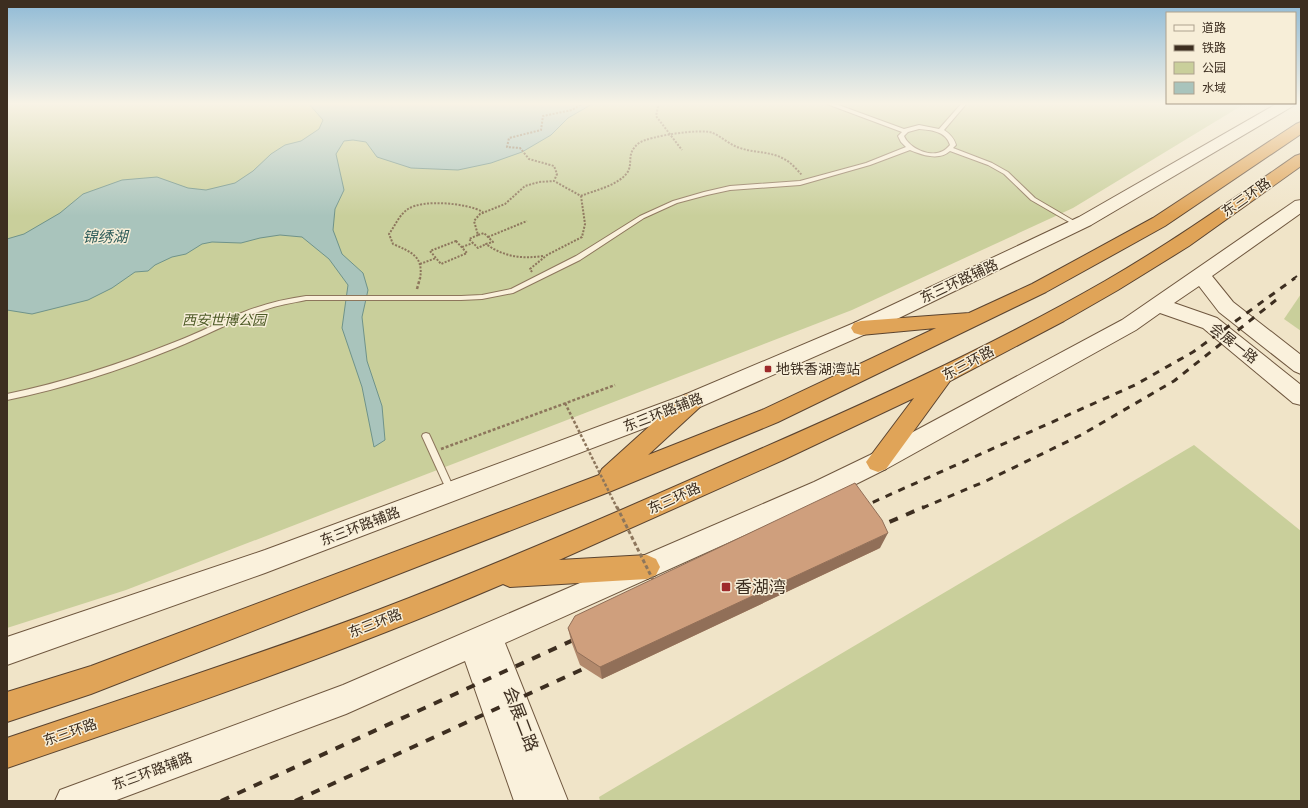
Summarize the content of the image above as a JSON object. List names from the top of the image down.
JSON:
{
  "streets": {
    "highway": ["东三环路"],
    "main road": ["东三环路辅路", "会展一路", "会展二路"]
  },
  "crossings": [
    ["东三环路辅路", "会展一路"],
    ["东三环路辅路", "会展二路"]
  ],
  "water": ["锦绣湖"],
  "parks": ["西安世博公园"],
  "places": {
    "transit": ["地铁香湖湾站", "香湖湾"]
  },
  "legend": [
    "道路",
    "铁路",
    "公园",
    "水域"
  ]
}
